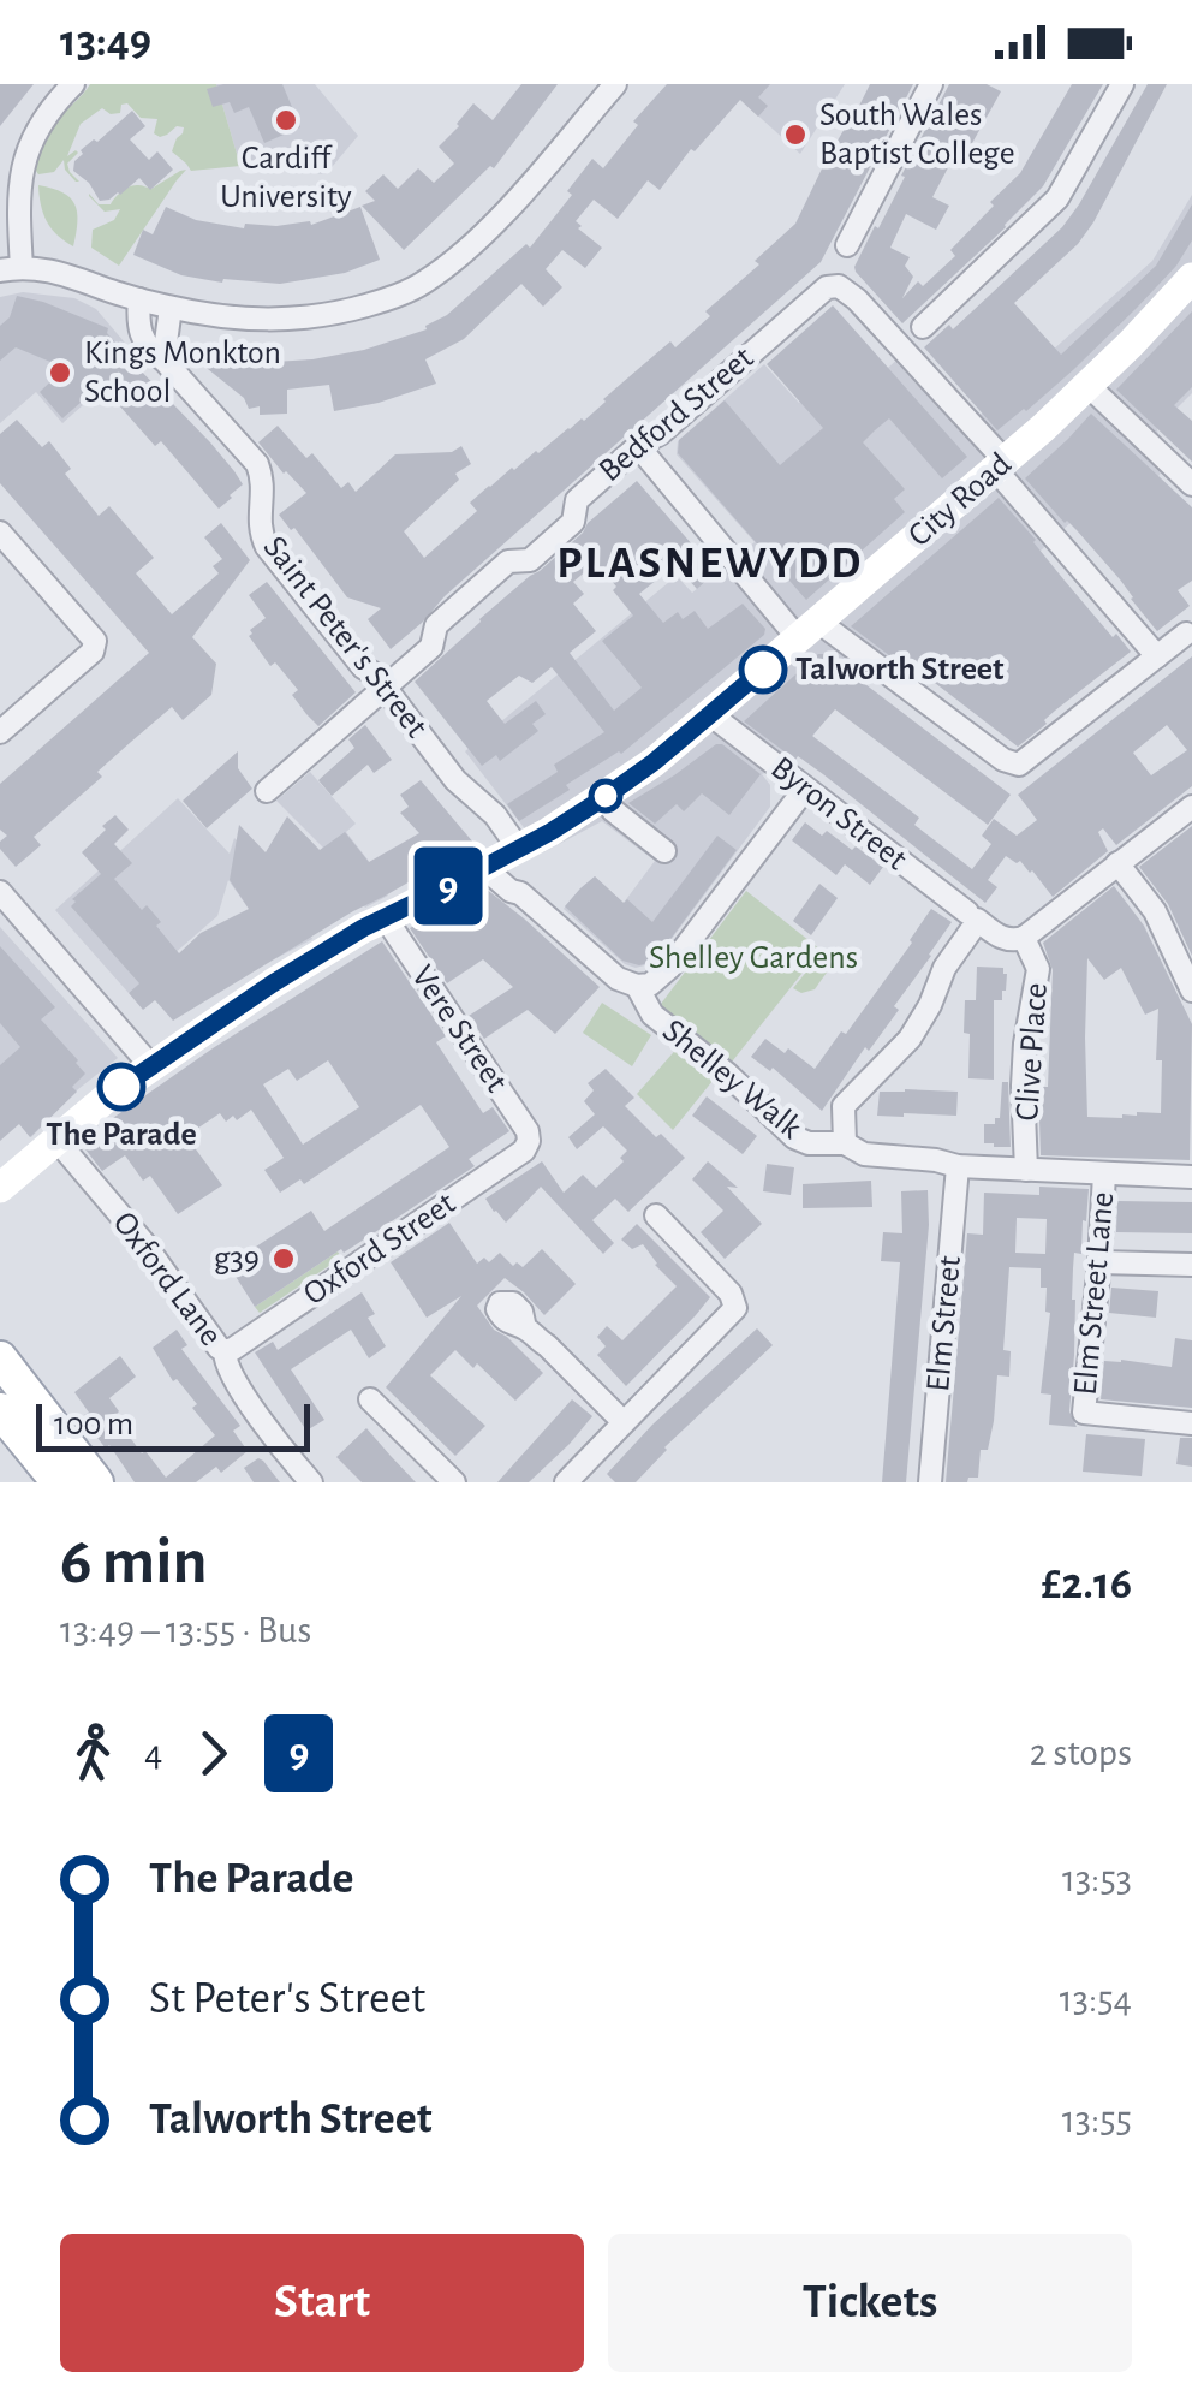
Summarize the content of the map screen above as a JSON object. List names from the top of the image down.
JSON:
{
  "streets": {
    "main road": ["City Road"],
    "street": [
      "Bedford Street",
      "Saint Peter's Street",
      "Byron Street",
      "Vere Street",
      "Clive Place",
      "Shelley Walk",
      "Oxford Street",
      "Oxford Lane",
      "Elm Street Lane",
      "Elm Street"
    ]
  },
  "crossings": [
    ["Bedford Street", "City Road"],
    ["Bedford Street", "Saint Peter's Street"],
    ["City Road", "Saint Peter's Street"],
    ["City Road", "Byron Street"],
    ["City Road", "Vere Street"],
    ["City Road", "Shelley Walk"],
    ["City Road", "Oxford Lane"],
    ["Byron Street", "Clive Place"],
    ["Vere Street", "Oxford Street"],
    ["Clive Place", "Shelley Walk"],
    ["Shelley Walk", "Elm Street Lane"],
    ["Shelley Walk", "Elm Street"],
    ["Oxford Street", "Oxford Lane"]
  ],
  "districts": ["PLASNEWYDD"],
  "parks": ["Shelley Gardens"],
  "places": [
    "Cardiff University",
    "South Wales Baptist College",
    "Kings Monkton School",
    "Talworth Street",
    "The Parade",
    "g39"
  ],
  "lines": ["bus line 9"],
  "scale_bar": "100 m",
  "page": {
    "status": "13:49",
    "on_map": "9",
    "scale": "100 m",
    "heading": ["6 min", "13:49 – 13:55 · Bus", "£2.16"],
    "legs": ["4", "9", "2 stops"],
    "list": [
      {
        "name": "The Parade",
        "value": "13:53"
      },
      {
        "name": "St Peter's Street",
        "value": "13:54"
      },
      {
        "name": "Talworth Street",
        "value": "13:55"
      }
    ],
    "buttons": ["Start", "Tickets"]
  }
}
